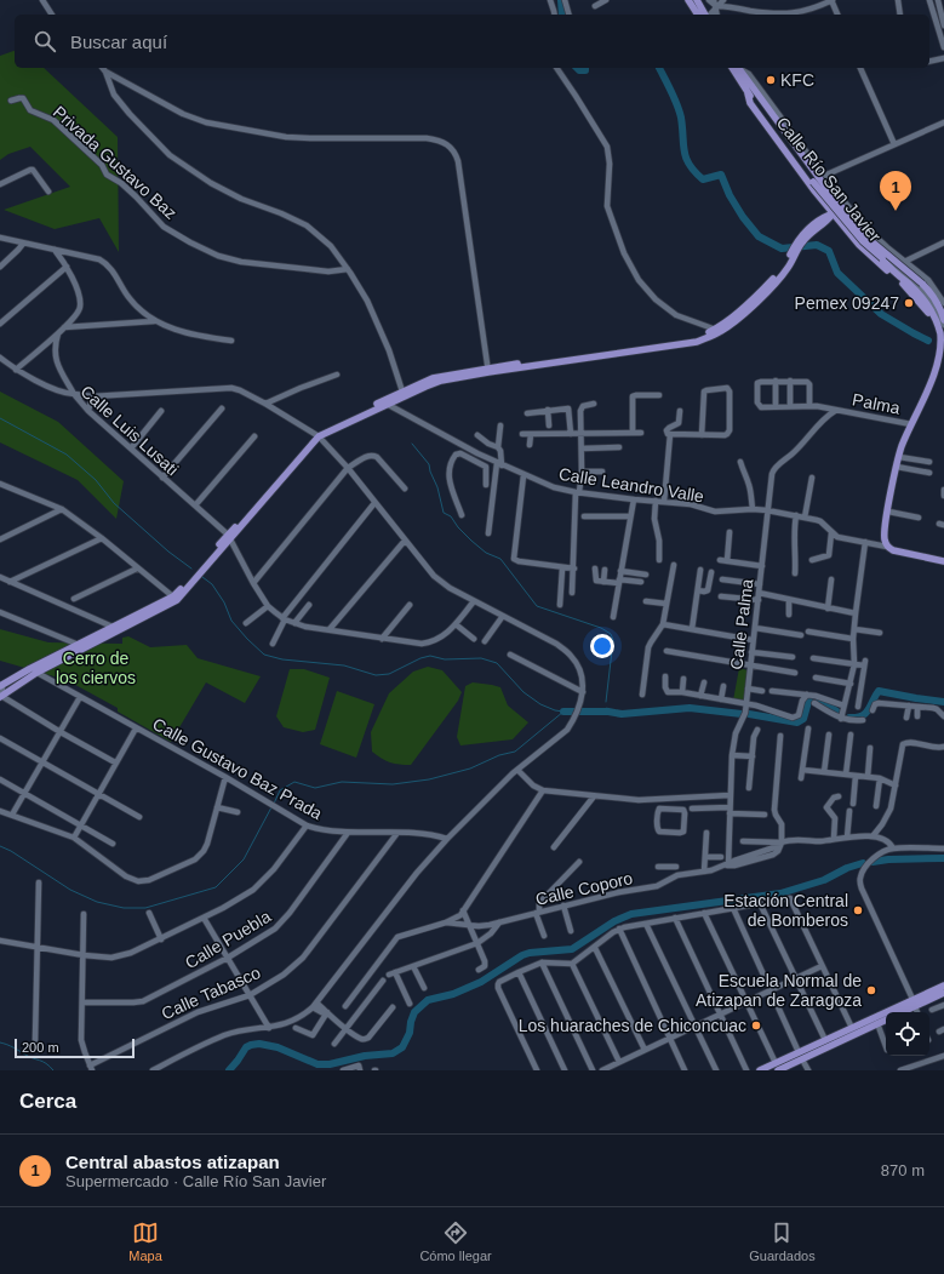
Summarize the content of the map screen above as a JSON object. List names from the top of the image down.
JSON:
{
  "streets": {
    "main road": ["Calle Río San Javier"],
    "street": [
      "Privada Gustavo Baz",
      "Palma",
      "Calle Luis Lusati",
      "Calle Leandro Valle",
      "Calle Palma",
      "Calle Gustavo Baz Prada",
      "Calle Coporo",
      "Calle Puebla",
      "Calle Tabasco"
    ]
  },
  "crossings": [
    ["Palma", "Calle Palma"],
    ["Calle Leandro Valle", "Calle Palma"],
    ["Calle Palma", "Calle Coporo"],
    ["Calle Gustavo Baz Prada", "Calle Puebla"],
    ["Calle Gustavo Baz Prada", "Calle Tabasco"]
  ],
  "parks": ["Cerro de los ciervos"],
  "places": [
    "KFC",
    "Pemex 09247",
    "Estación Central de Bomberos",
    "Escuela Normal de Atizapan de Zaragoza",
    "Los huaraches de Chiconcuac"
  ],
  "scale_bar": "200 m",
  "page": {
    "search": "Buscar aquí",
    "pins": "1",
    "scale": "200 m",
    "heading": "Cerca",
    "list": [
      {
        "mark": "1",
        "name": "Central abastos atizapan",
        "note": "Supermercado · Calle Río San Javier",
        "value": "870 m"
      }
    ],
    "nav": ["Mapa", "Cómo llegar", "Guardados"]
  }
}
